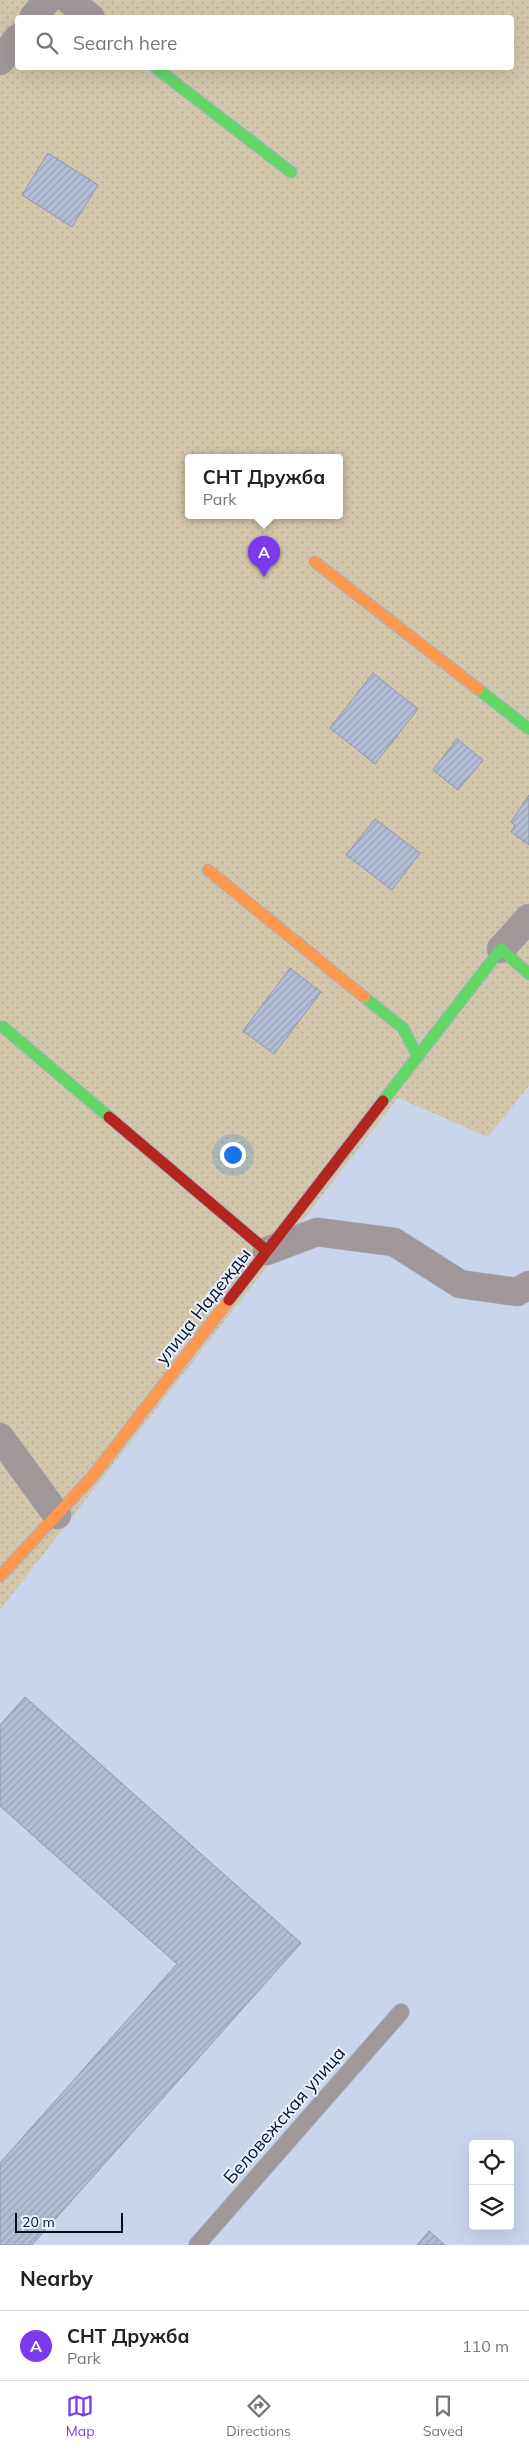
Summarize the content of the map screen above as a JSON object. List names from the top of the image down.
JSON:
{
  "streets": {
    "street": ["улица Надежды"],
    "lane": ["Беловежская улица"]
  },
  "scale_bar": "20 m",
  "page": {
    "search": "Search here",
    "popup": ["СНТ Дружба", "Park"],
    "pins": "A",
    "scale": "20 m",
    "heading": "Nearby",
    "list": [
      {
        "mark": "A",
        "name": "СНТ Дружба",
        "note": "Park",
        "value": "110 m"
      }
    ],
    "nav": ["Map", "Directions", "Saved"]
  }
}
